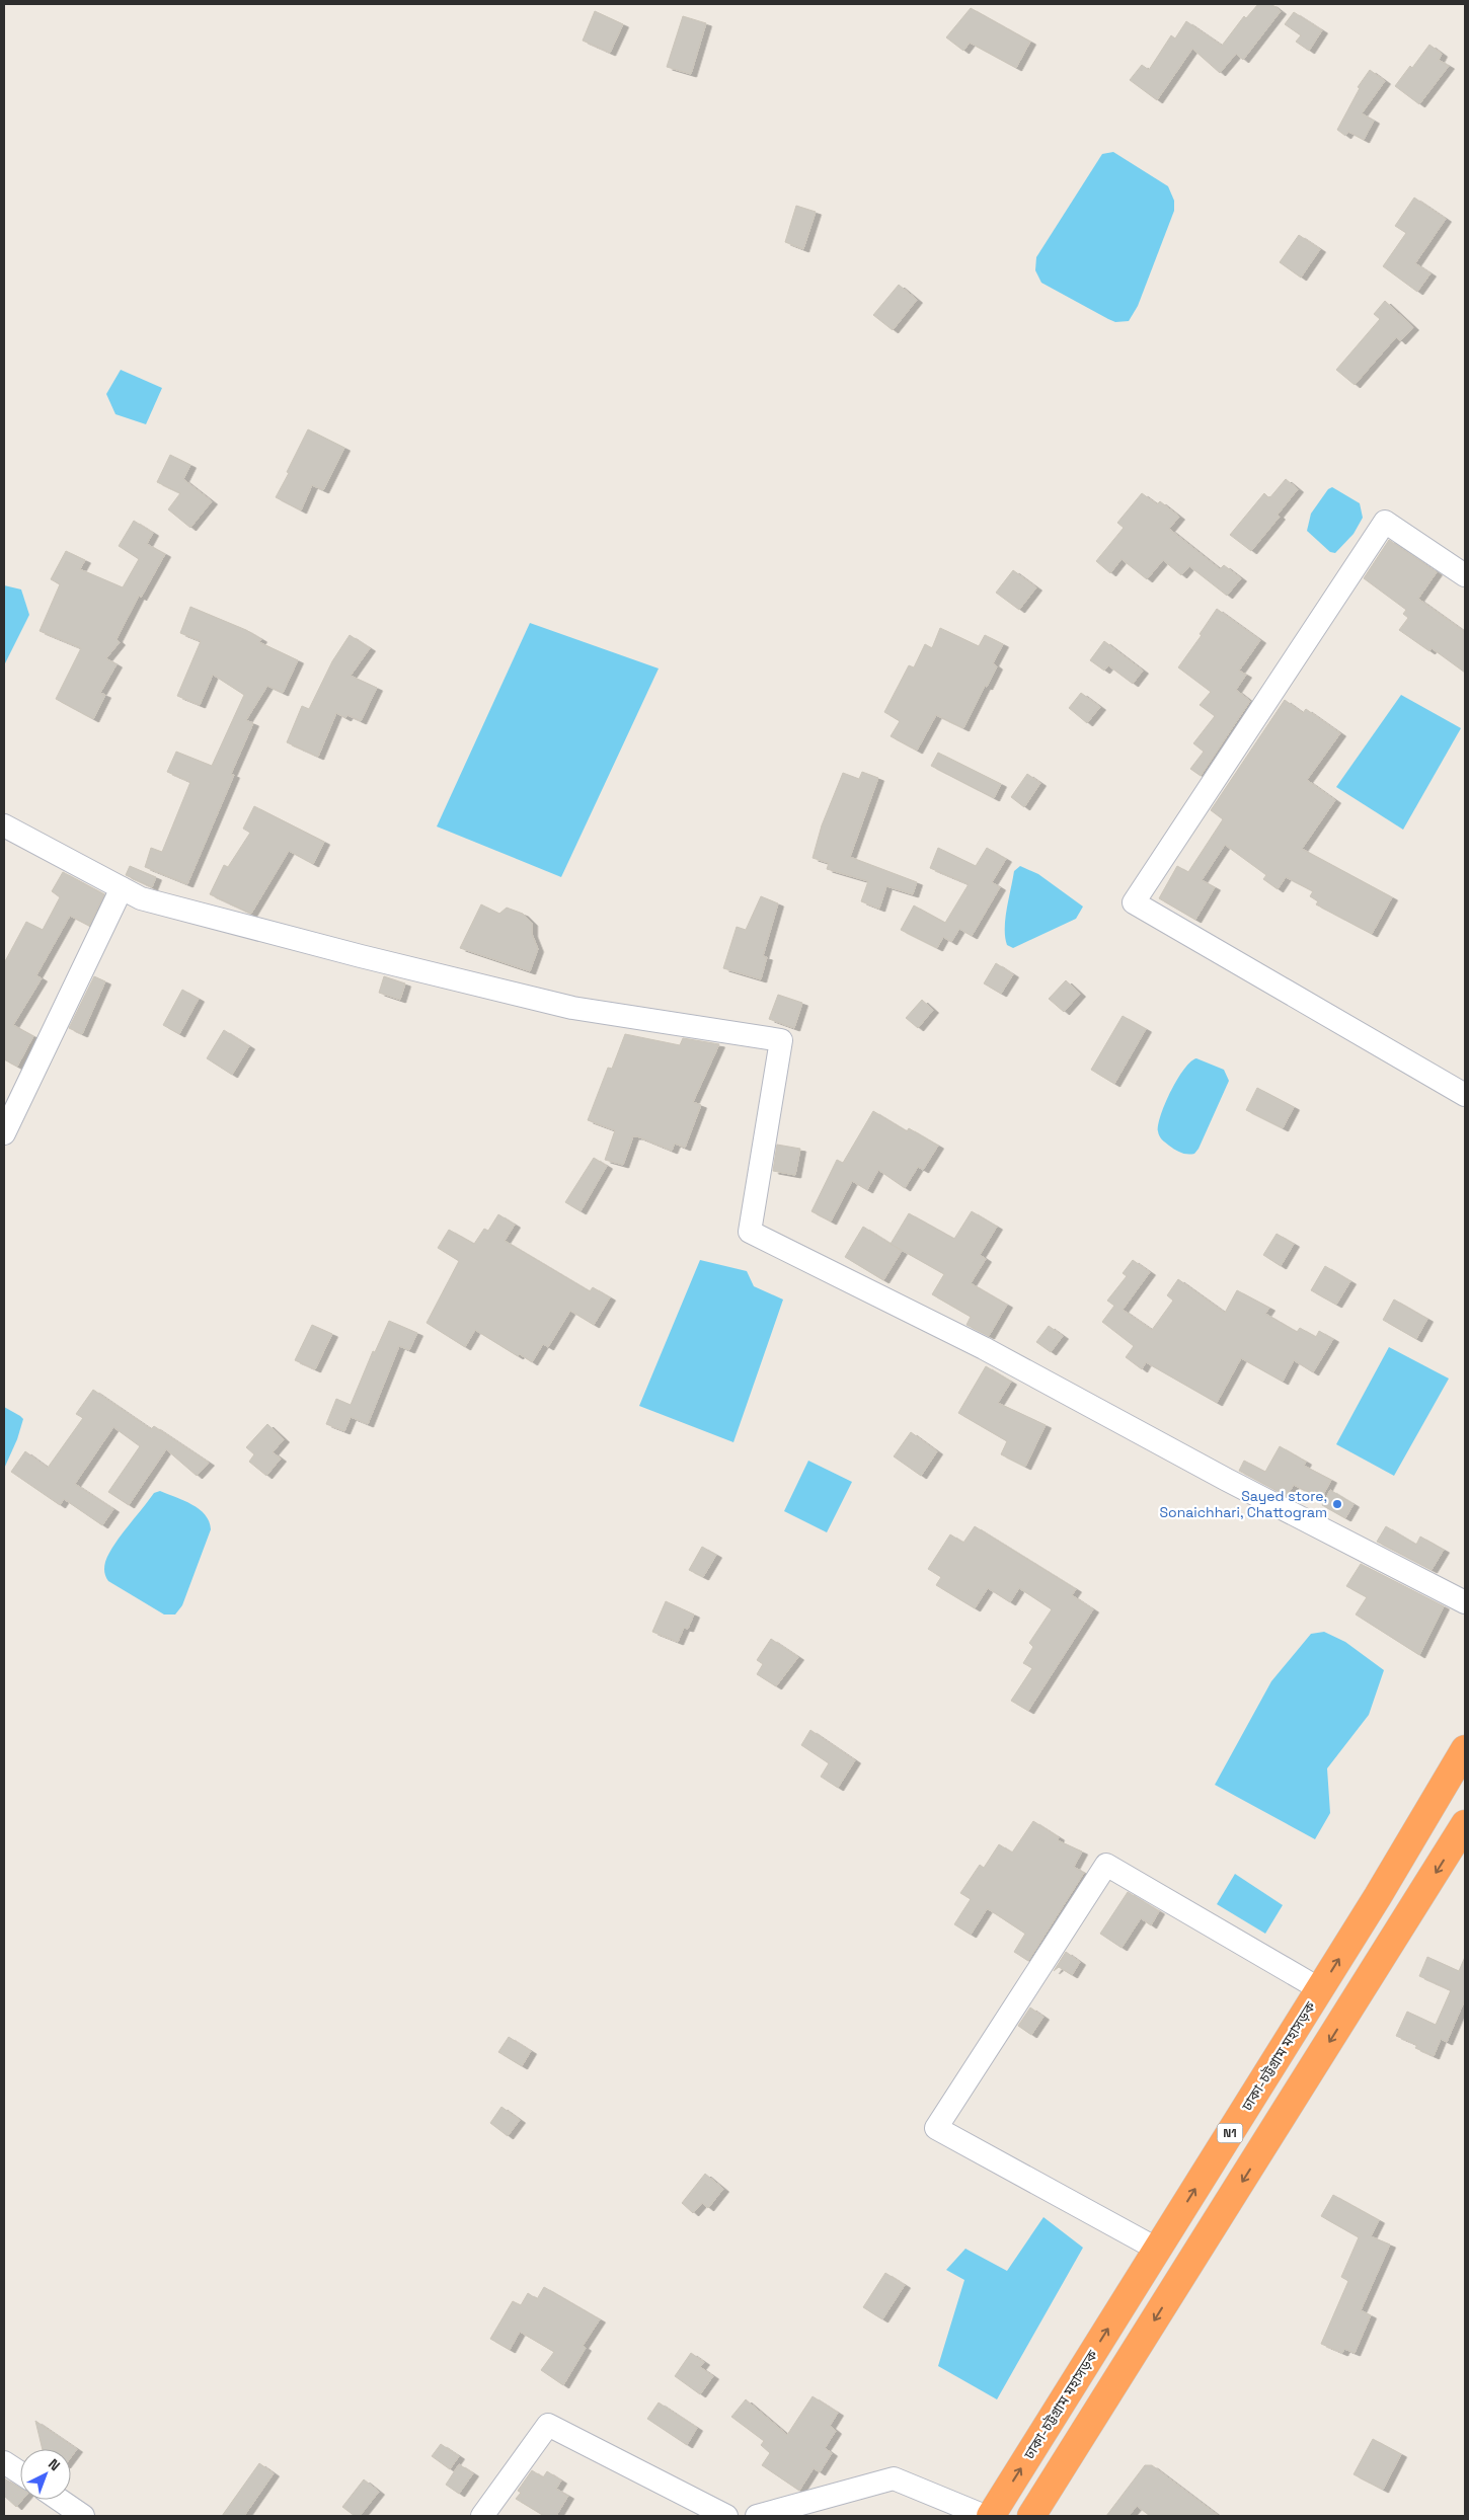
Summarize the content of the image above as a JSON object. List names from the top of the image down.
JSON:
{
  "streets": {
    "highway": ["ঢাকা-চট্টগ্রাম মহাসড়ক", "N1"]
  },
  "places": ["Sayed store, Sonaichhari, Chattogram"],
  "north": "top right"
}
